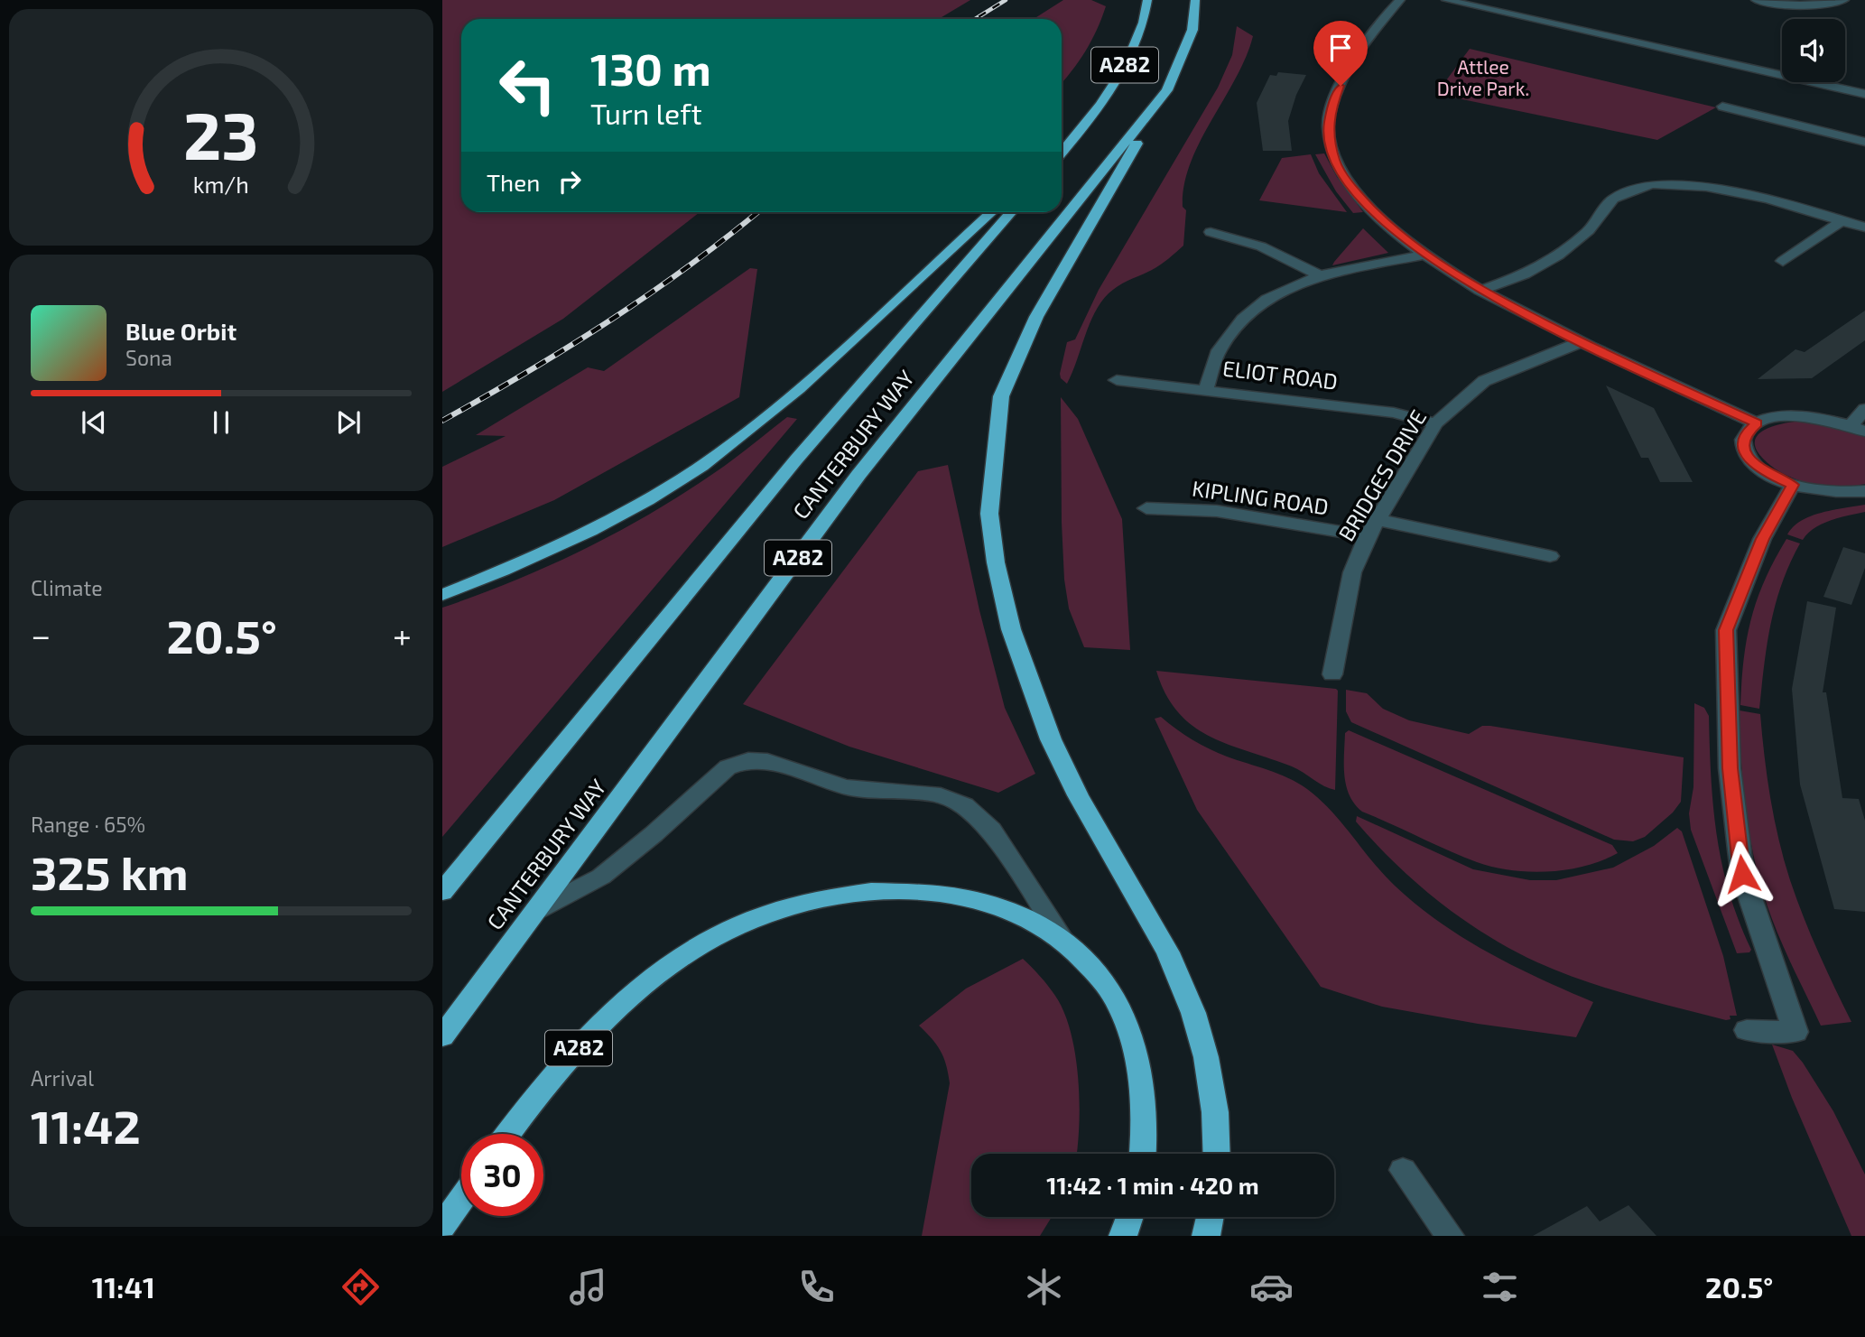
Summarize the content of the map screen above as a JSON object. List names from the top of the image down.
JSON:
{
  "streets": {
    "highway": ["A282", "CANTERBURY WAY"],
    "street": ["ELIOT ROAD", "BRIDGES DRIVE", "KIPLING ROAD"]
  },
  "crossings": [
    ["A282", "CANTERBURY WAY"],
    ["ELIOT ROAD", "BRIDGES DRIVE"],
    ["BRIDGES DRIVE", "KIPLING ROAD"]
  ],
  "parks": ["Attlee Drive Park."],
  "page": {
    "turn": ["130 m", "Turn left"],
    "then": "Then",
    "song": ["Blue Orbit", "Sona"],
    "tile": [
      "Climate",
      ["Range · 65%", "325 km"],
      ["Arrival", "11:42"]
    ],
    "heat": ["−", "20.5°", "+"],
    "limit": "30",
    "trip": "11:42 · 1 min · 420 m",
    "tabs": ["11:41", "20.5°"],
    "gauge": ["23", "km/h"]
  }
}
